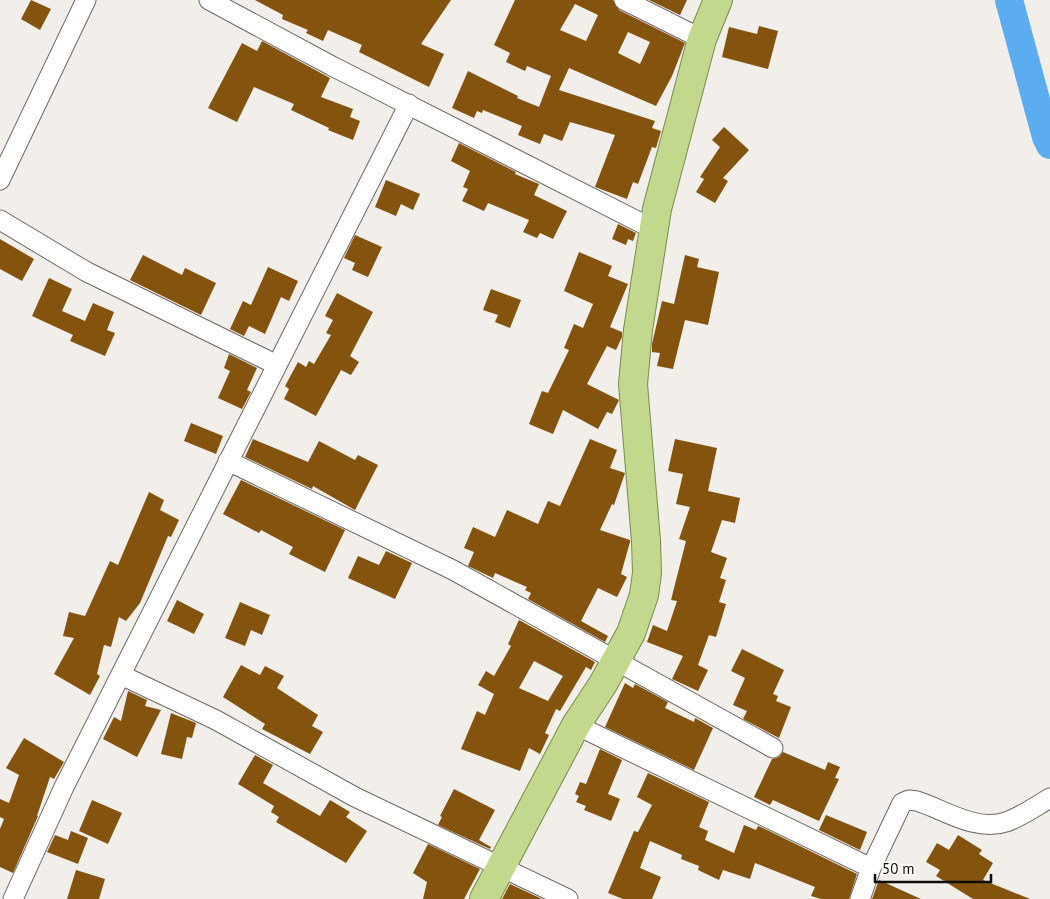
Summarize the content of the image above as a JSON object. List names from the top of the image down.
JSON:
{
  "scale_bar": "50 m"
}
